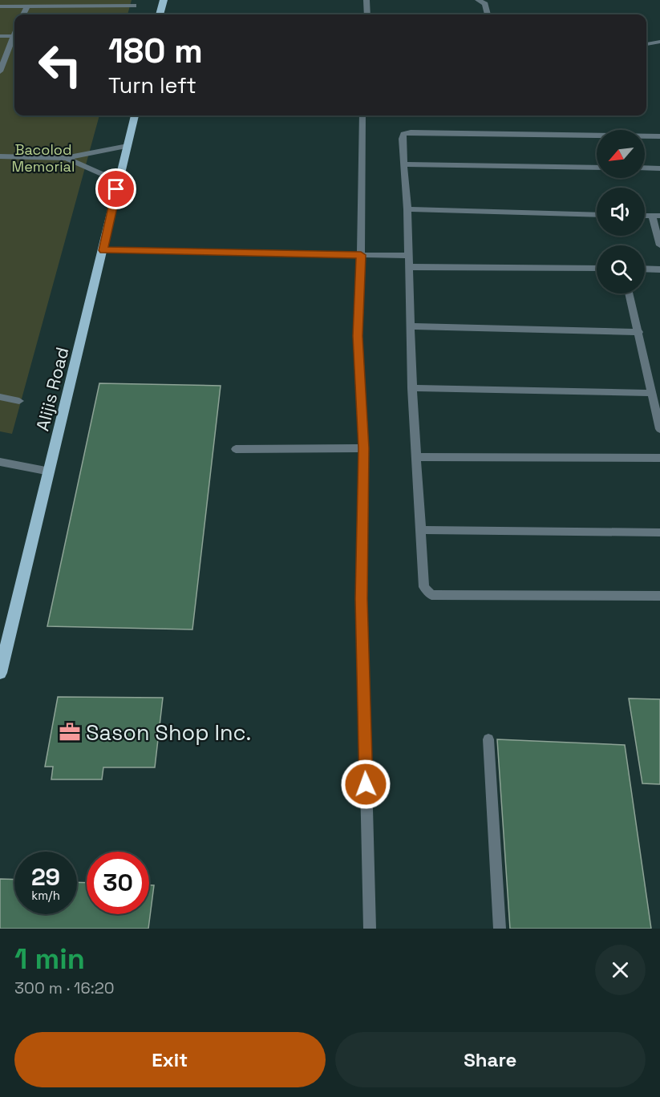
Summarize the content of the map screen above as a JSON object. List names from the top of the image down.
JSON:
{
  "streets": {
    "main road": ["Alijis Road"]
  },
  "parks": ["Bacolod Memorial"],
  "places": {
    "office": ["Sason Shop Inc."]
  },
  "north": "bottom left",
  "page": {
    "turn": ["180 m", "Turn left"],
    "speed": "29 km/h",
    "limit": "30",
    "heading": ["1 min", "300 m · 16:20"],
    "buttons": ["Exit", "Share"]
  }
}
